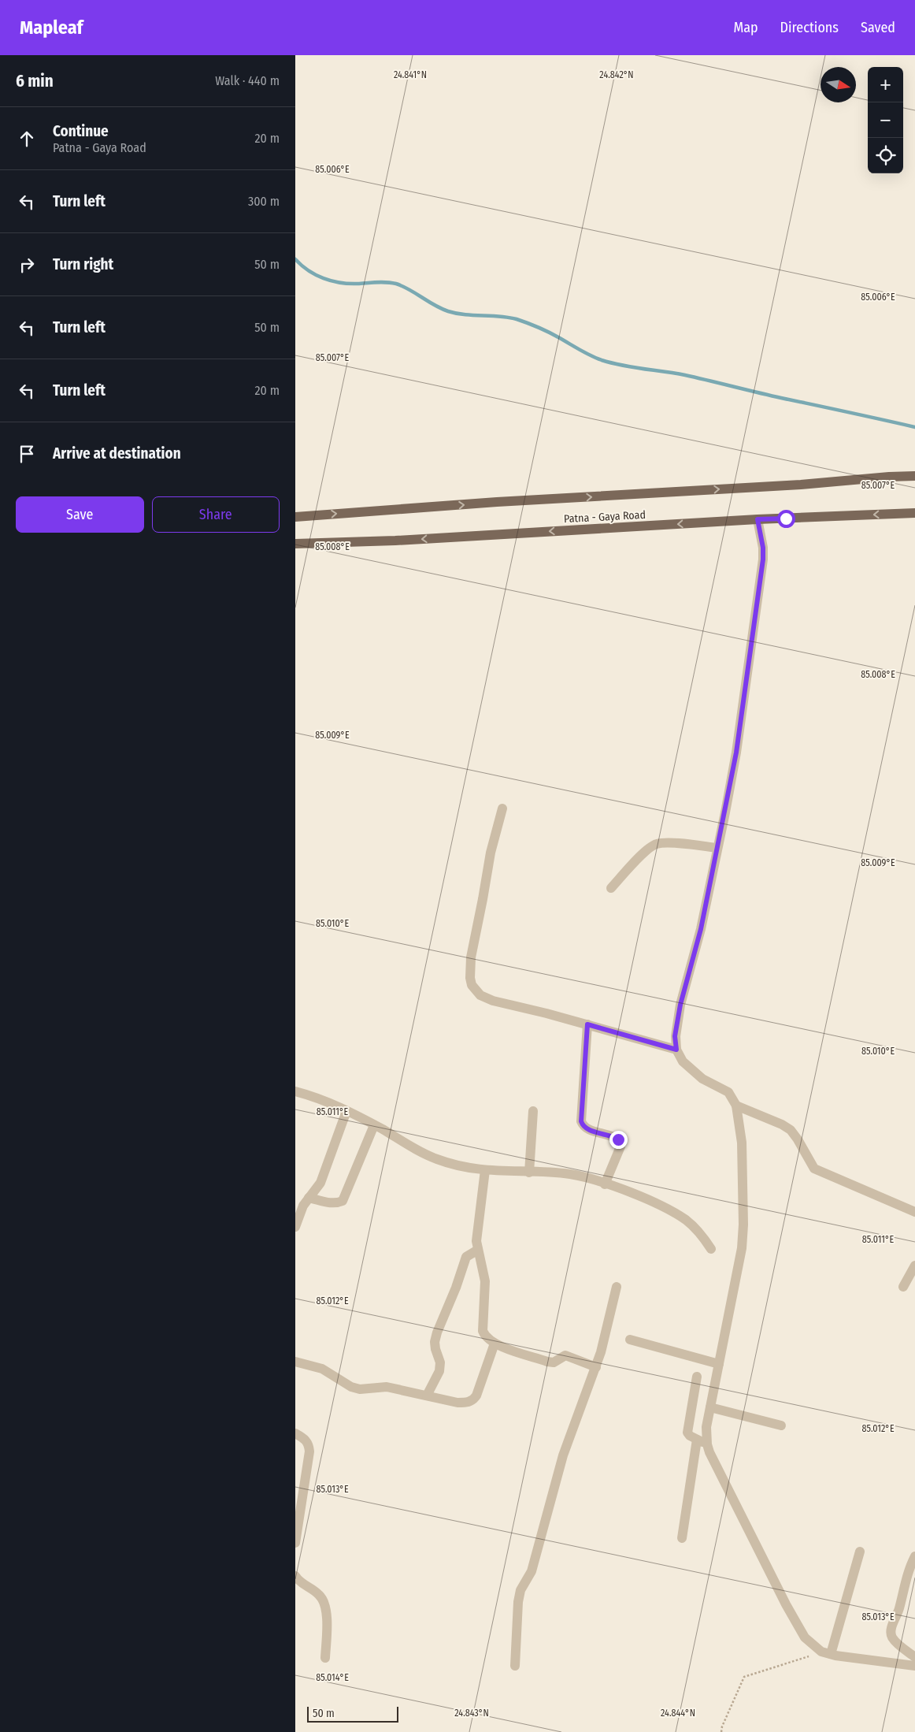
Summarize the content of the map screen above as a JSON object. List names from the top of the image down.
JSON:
{
  "streets": {
    "main road": ["Patna - Gaya Road"]
  },
  "scale_bar": "50 m",
  "north": "right",
  "page": {
    "header": "Mapleaf",
    "nav": ["Map", "Directions", "Saved"],
    "heading": ["6 min", "Walk · 440 m"],
    "map_buttons": ["+", "−"],
    "list": [
      ["Continue", "Patna - Gaya Road", "20 m"],
      ["Turn left", "300 m"],
      ["Turn right", "50 m"],
      ["Turn left", "50 m"],
      ["Turn left", "20 m"],
      "Arrive at destination"
    ],
    "buttons": ["Save", "Share"],
    "scale": "50 m"
  },
  "coordinates": [
    "24.841°N",
    "24.842°N",
    "85.006°E",
    "85.007°E",
    "85.008°E",
    "85.009°E",
    "85.010°E",
    "85.011°E",
    "85.012°E",
    "85.013°E",
    "85.014°E",
    "24.843°N",
    "24.844°N"
  ]
}
